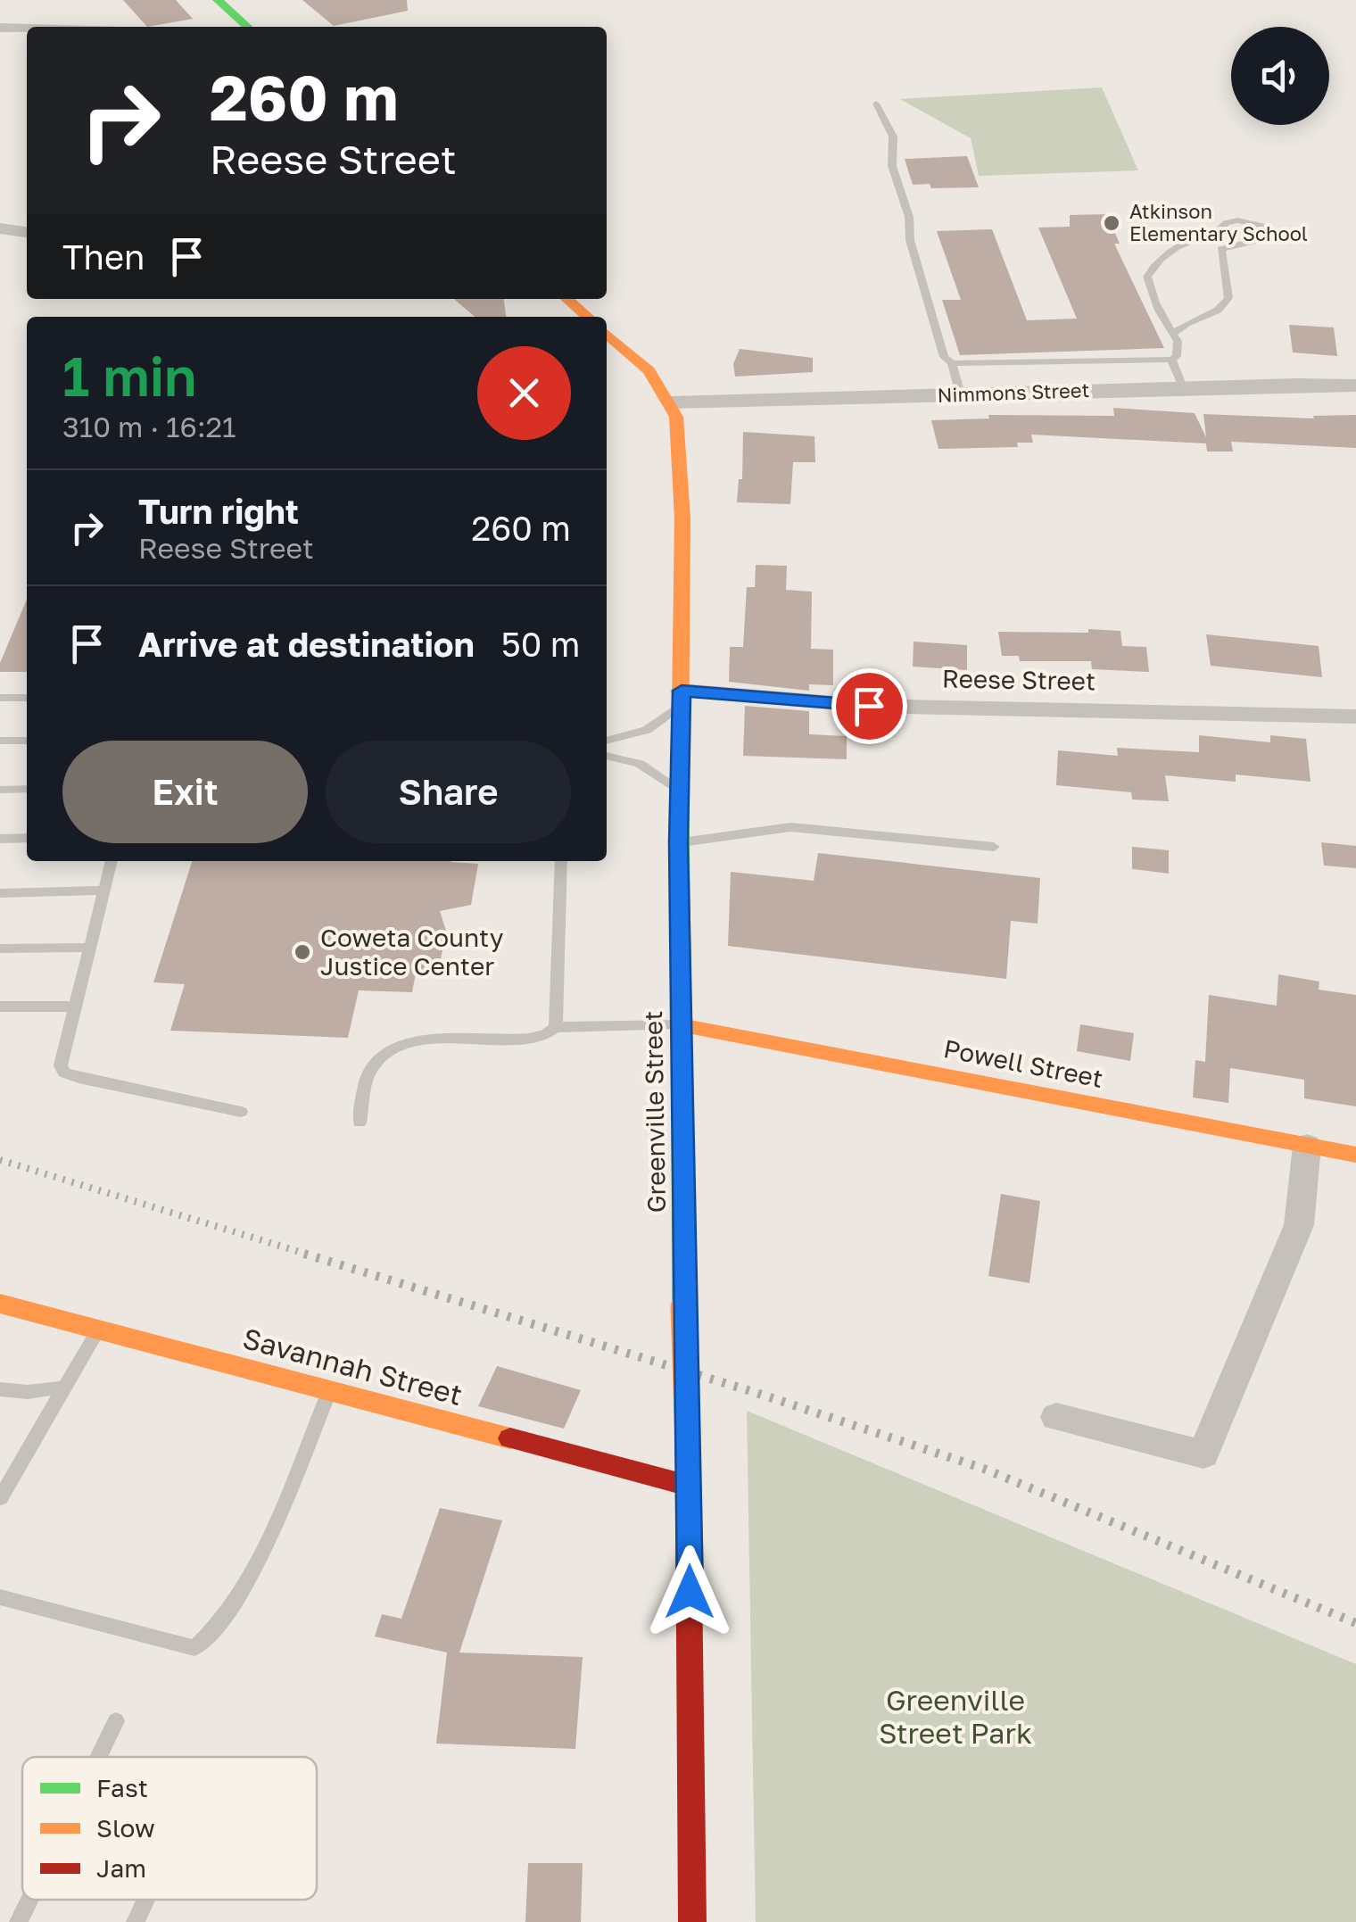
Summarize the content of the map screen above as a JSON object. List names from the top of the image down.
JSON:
{
  "streets": {
    "main road": ["Powell Street", "Greenville Street", "Savannah Street"],
    "street": ["Nimmons Street", "Reese Street"]
  },
  "crossings": [
    ["Nimmons Street", "Greenville Street"],
    ["Reese Street", "Greenville Street"],
    ["Powell Street", "Greenville Street"],
    ["Greenville Street", "Savannah Street"]
  ],
  "parks": ["Greenville Street Park"],
  "places": ["Atkinson Elementary School", "Coweta County Justice Center"],
  "legend": ["Fast", "Slow", "Jam"],
  "page": {
    "turn": ["260 m", "Reese Street"],
    "then": "Then",
    "heading": ["1 min", "310 m · 16:21"],
    "list": [
      {
        "name": "Turn right",
        "note": "Reese Street",
        "value": "260 m"
      },
      {
        "name": "Arrive at destination",
        "value": "50 m"
      }
    ],
    "buttons": ["Exit", "Share"]
  }
}
